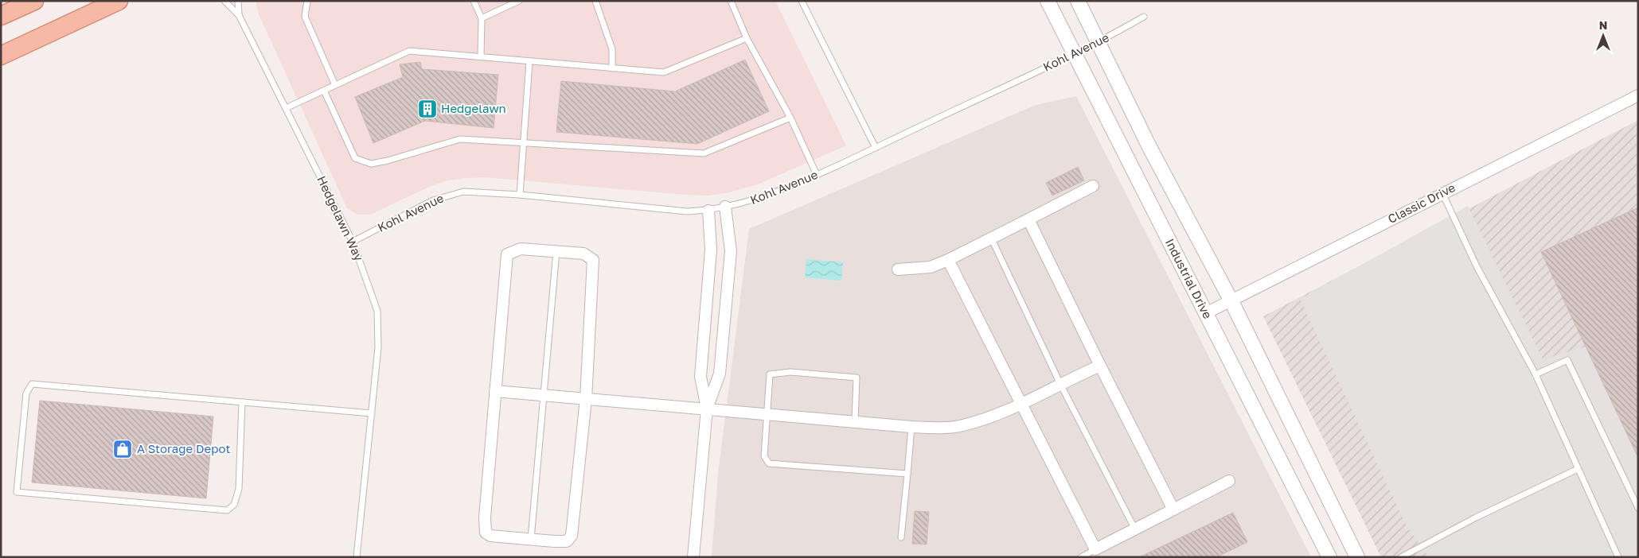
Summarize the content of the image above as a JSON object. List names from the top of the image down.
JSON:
{
  "streets": {
    "street": ["Classic Drive", "Industrial Drive"],
    "lane": ["Kohl Avenue", "Hedgelawn Way"]
  },
  "crossings": [
    ["Kohl Avenue", "Hedgelawn Way"],
    ["Kohl Avenue", "Industrial Drive"],
    ["Classic Drive", "Industrial Drive"]
  ],
  "places": {
    "building": ["Hedgelawn"],
    "shop": ["A Storage Depot"]
  },
  "north": "top"
}
